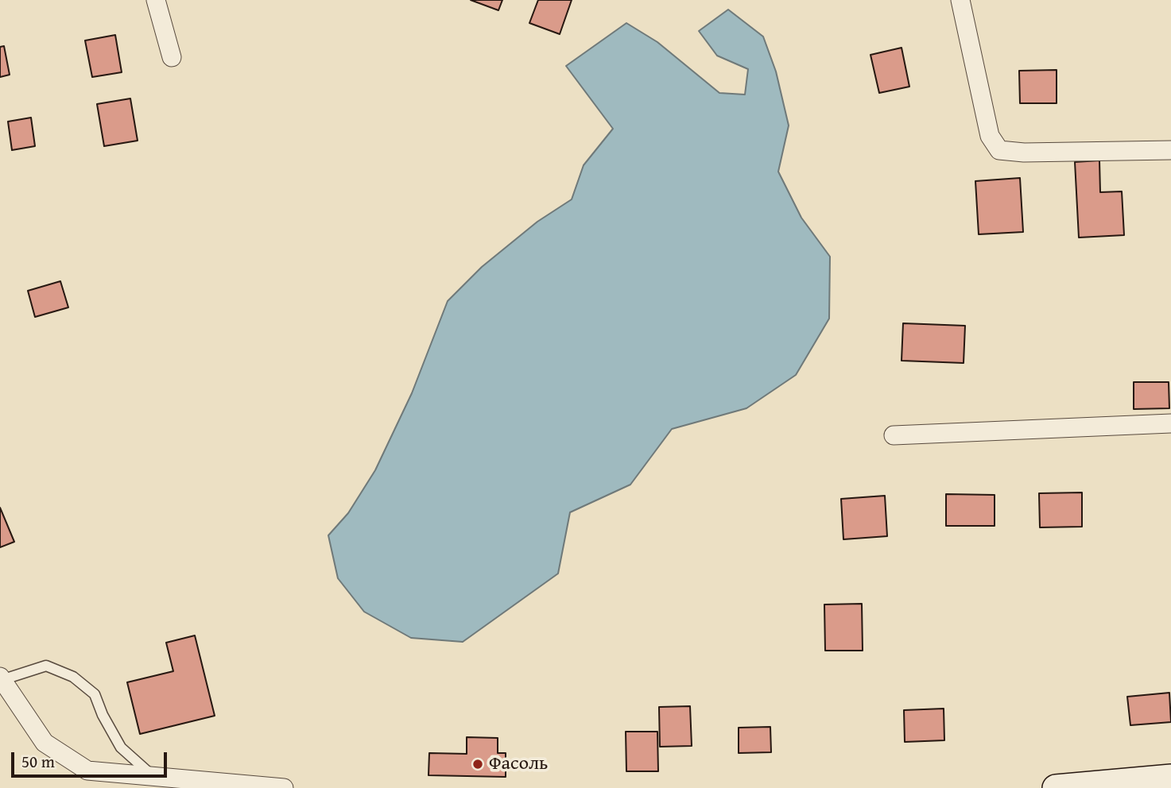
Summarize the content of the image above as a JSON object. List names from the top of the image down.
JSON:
{
  "places": ["Фасоль"],
  "scale_bar": "50 m"
}
